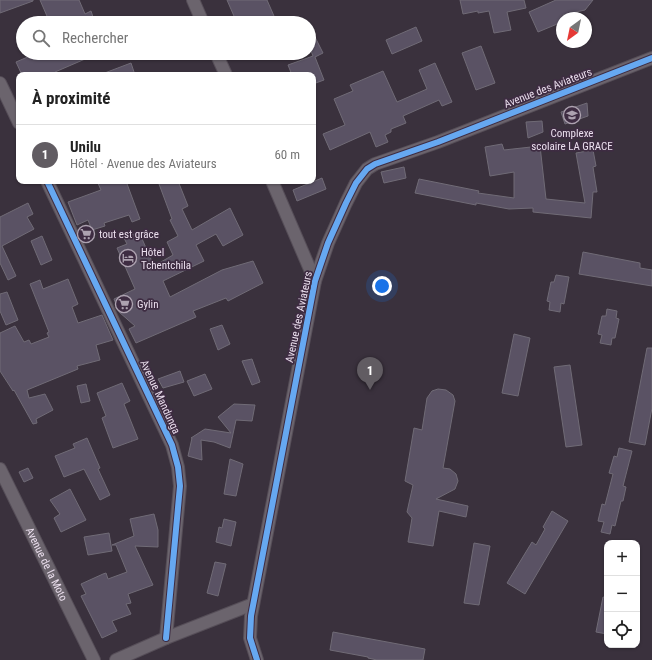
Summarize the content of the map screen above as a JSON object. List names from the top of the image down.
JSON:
{
  "streets": {
    "street": ["Avenue des Aviateurs", "Avenue Mandunga", "Avenue de la Moto"]
  },
  "places": {
    "school or university": ["Complexe scolaire LA GRACE"],
    "supermarket": ["tout est grâce", "Gylin"],
    "hotel": ["Hôtel Tchentchila"]
  },
  "north": "bottom left",
  "page": {
    "search": "Rechercher",
    "heading": "À proximité",
    "list": [
      {
        "mark": "1",
        "name": "Unilu",
        "note": "Hôtel · Avenue des Aviateurs",
        "value": "60 m"
      }
    ],
    "pins": "1",
    "map_buttons": ["+", "−"]
  }
}
